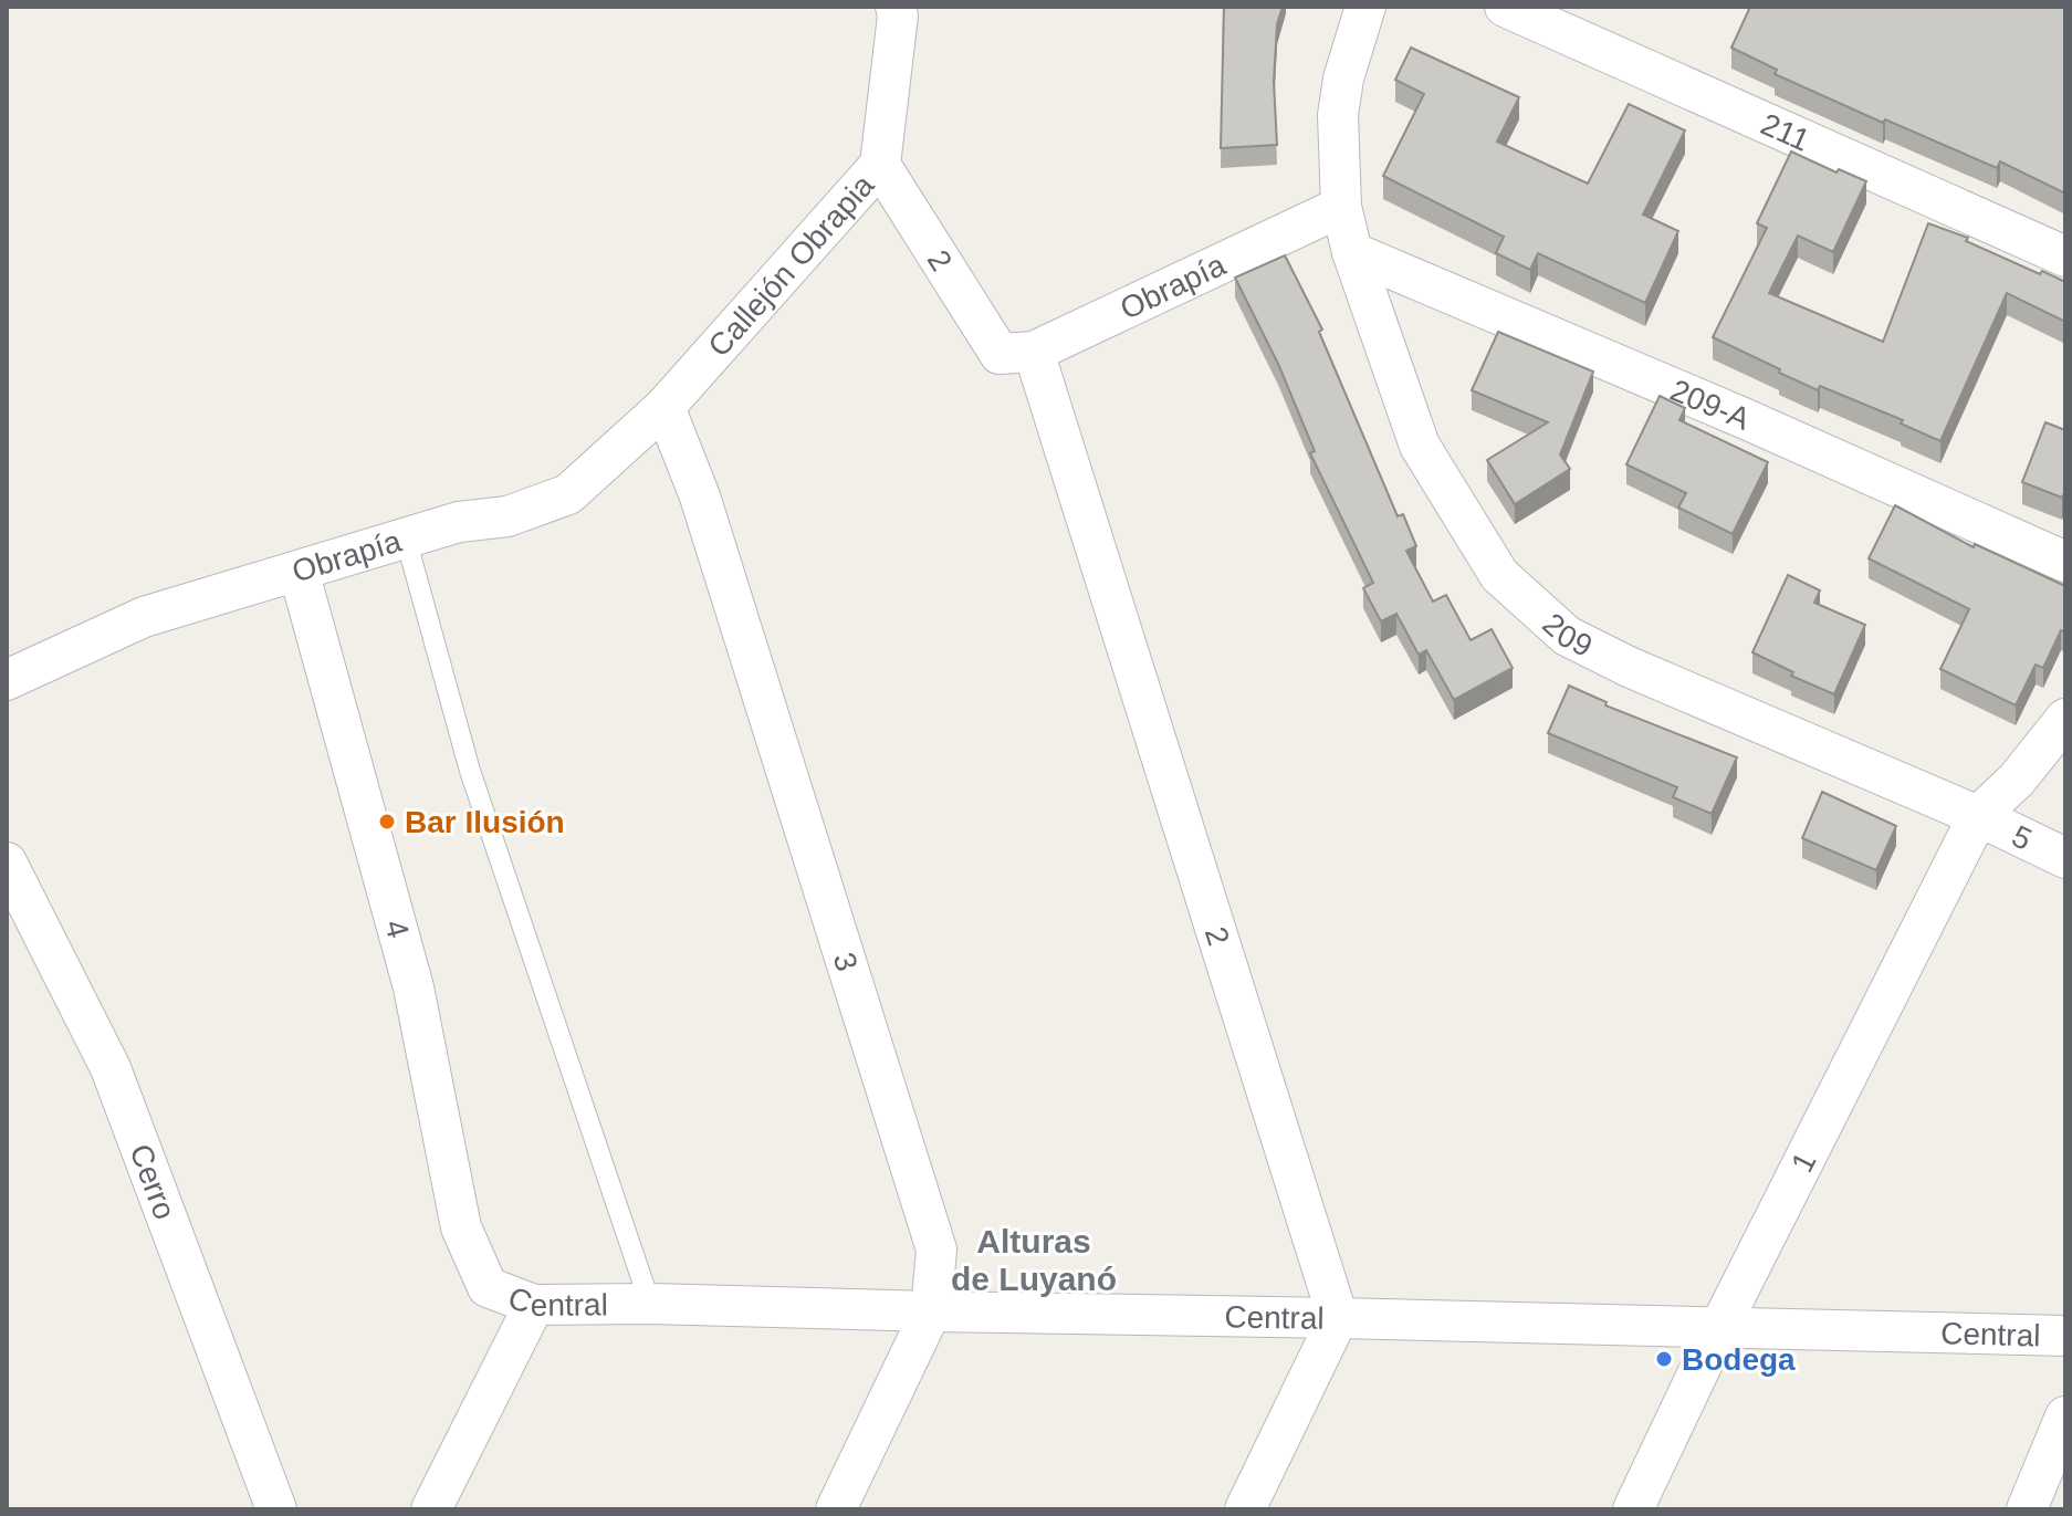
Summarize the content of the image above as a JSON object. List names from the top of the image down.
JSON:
{
  "streets": {
    "street": [
      "211",
      "2",
      "Callejón Obrapia",
      "Obrapía",
      "209-A",
      "209",
      "5",
      "4",
      "3",
      "1",
      "Cerro",
      "Central"
    ]
  },
  "crossings": [
    ["2", "Callejón Obrapia"],
    ["2", "Obrapía"],
    ["2", "Central"],
    ["Callejón Obrapia", "Obrapía"],
    ["Callejón Obrapia", "3"],
    ["Obrapía", "209"],
    ["Obrapía", "4"],
    ["Obrapía", "3"],
    ["209-A", "209"],
    ["209", "5"],
    ["209", "1"],
    ["5", "1"],
    ["4", "Central"],
    ["3", "Central"],
    ["1", "Central"]
  ],
  "districts": ["Alturas de Luyanó"],
  "places": ["Bar Ilusión", "Bodega"]
}
